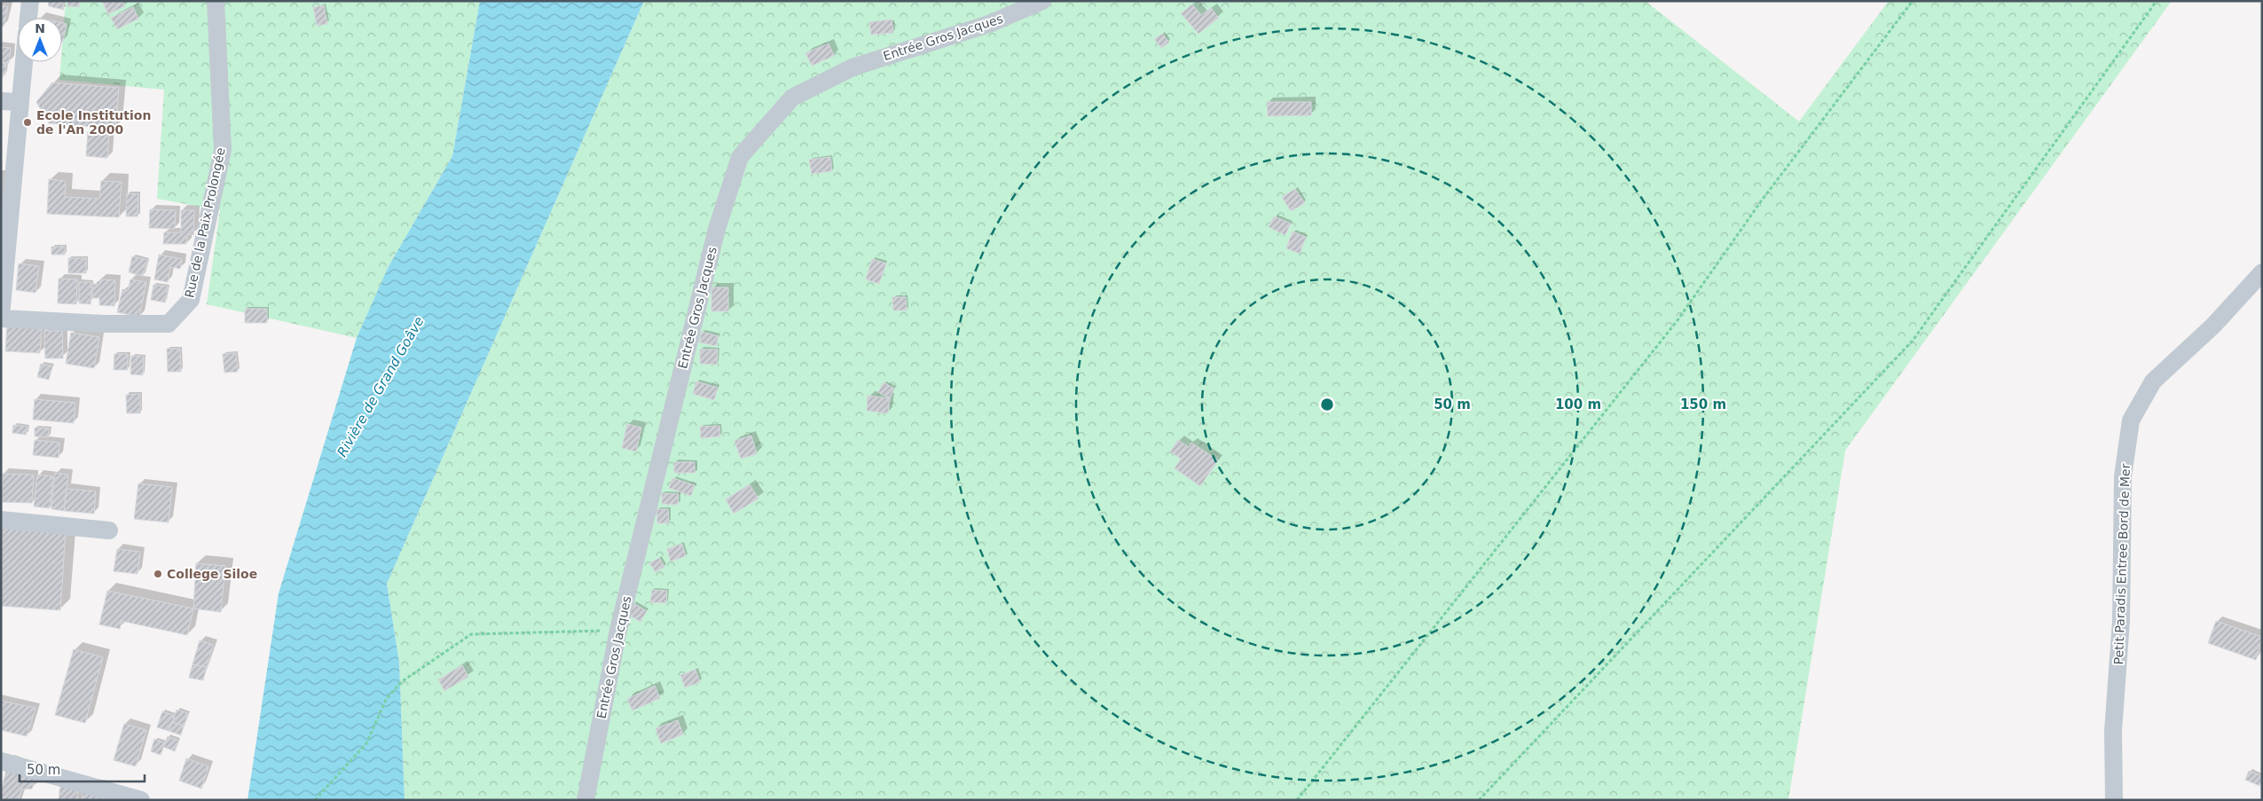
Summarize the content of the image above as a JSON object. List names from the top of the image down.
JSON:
{
  "streets": {
    "street": ["Entrée Gros Jacques", "Rue de la Paix Prolongée", "Petit Paradis Entree Bord de Mer"]
  },
  "water": ["Rivière de Grand Goâve"],
  "places": ["Ecole Institution de l'An 2000", "College Siloe"],
  "scale_bar": "50 m",
  "north": "top",
  "rings": ["50 m", "100 m", "150 m"]
}
